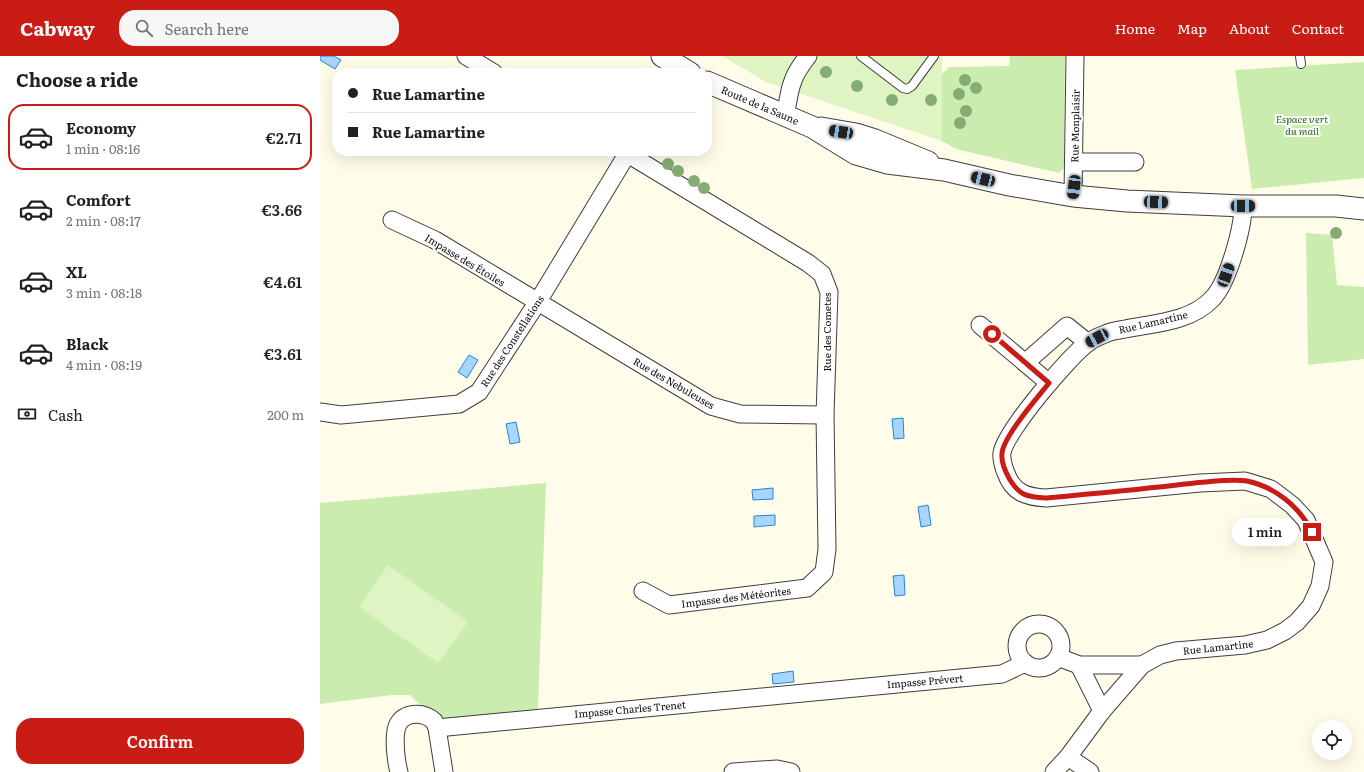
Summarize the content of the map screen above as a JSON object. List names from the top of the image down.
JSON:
{
  "streets": {
    "street": [
      "Route de la Saune",
      "Rue Monplaisir",
      "Impasse des Étoiles",
      "Rue Lamartine",
      "Rue des Cometes",
      "Rue des Constellations",
      "Rue des Nebuleuses",
      "Impasse des Météorites",
      "Impasse Prévert",
      "Impasse Charles Trenet"
    ]
  },
  "crossings": [
    ["Route de la Saune", "Rue Monplaisir"],
    ["Route de la Saune", "Rue Lamartine"],
    ["Impasse des Étoiles", "Rue des Constellations"],
    ["Impasse des Étoiles", "Rue des Nebuleuses"],
    ["Rue des Cometes", "Rue des Nebuleuses"],
    ["Rue des Cometes", "Impasse des Météorites"],
    ["Rue des Constellations", "Rue des Nebuleuses"],
    ["Impasse Prévert", "Impasse Charles Trenet"]
  ],
  "parks": ["Espace vert du mail"],
  "page": {
    "header": "Cabway",
    "search": "Search here",
    "nav": [
      "Home",
      "Map",
      "About",
      "Contact"
    ],
    "heading": "Choose a ride",
    "banner": ["Rue Lamartine", "Rue Lamartine"],
    "list": [
      {
        "name": "Economy",
        "note": "1 min · 08:16",
        "value": "€2.71"
      },
      {
        "name": "Comfort",
        "note": "2 min · 08:17",
        "value": "€3.66"
      },
      {
        "name": "XL",
        "note": "3 min · 08:18",
        "value": "€4.61"
      },
      {
        "name": "Black",
        "note": "4 min · 08:19",
        "value": "€3.61"
      }
    ],
    "pay": ["Cash", "200 m"],
    "bubble": "1 min",
    "buttons": "Confirm"
  }
}
